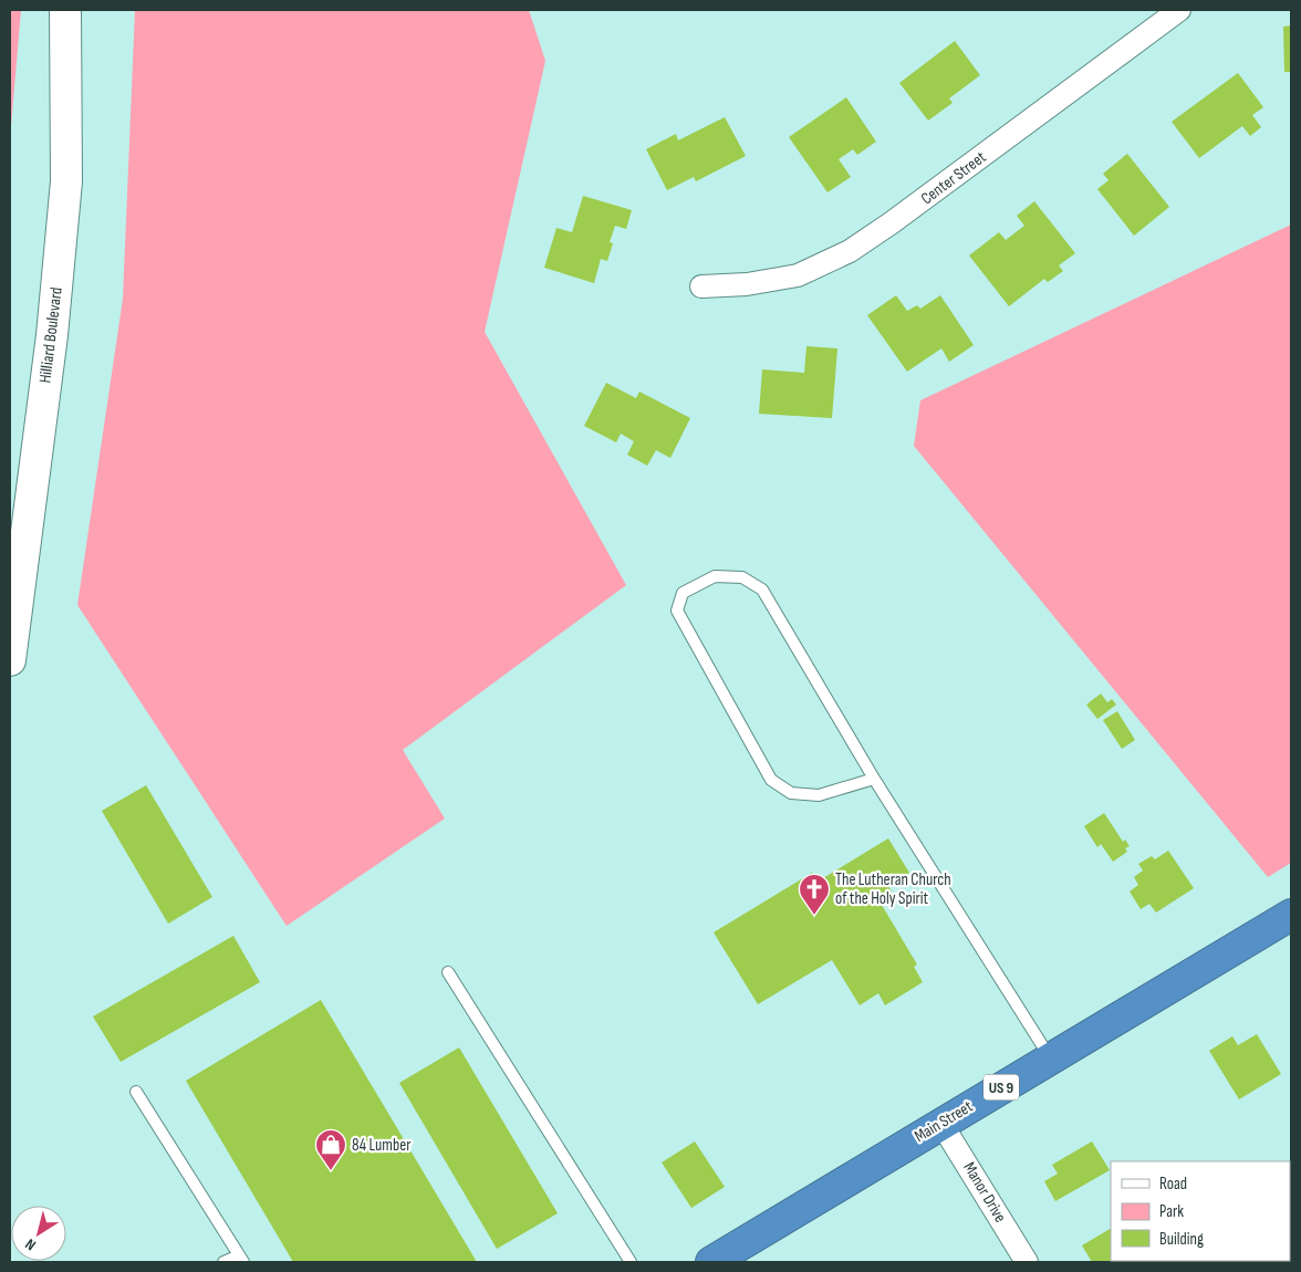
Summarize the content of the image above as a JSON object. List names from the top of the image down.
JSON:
{
  "streets": {
    "highway": ["US 9", "Main Street"],
    "street": ["Center Street", "Hilliard Boulevard", "Manor Drive"]
  },
  "crossings": [
    ["Main Street", "Manor Drive"]
  ],
  "places": {
    "church": ["The Lutheran Church of the Holy Spirit"],
    "shop": ["84 Lumber"]
  },
  "legend": ["Road", "Park", "Building"],
  "north": "bottom left"
}
